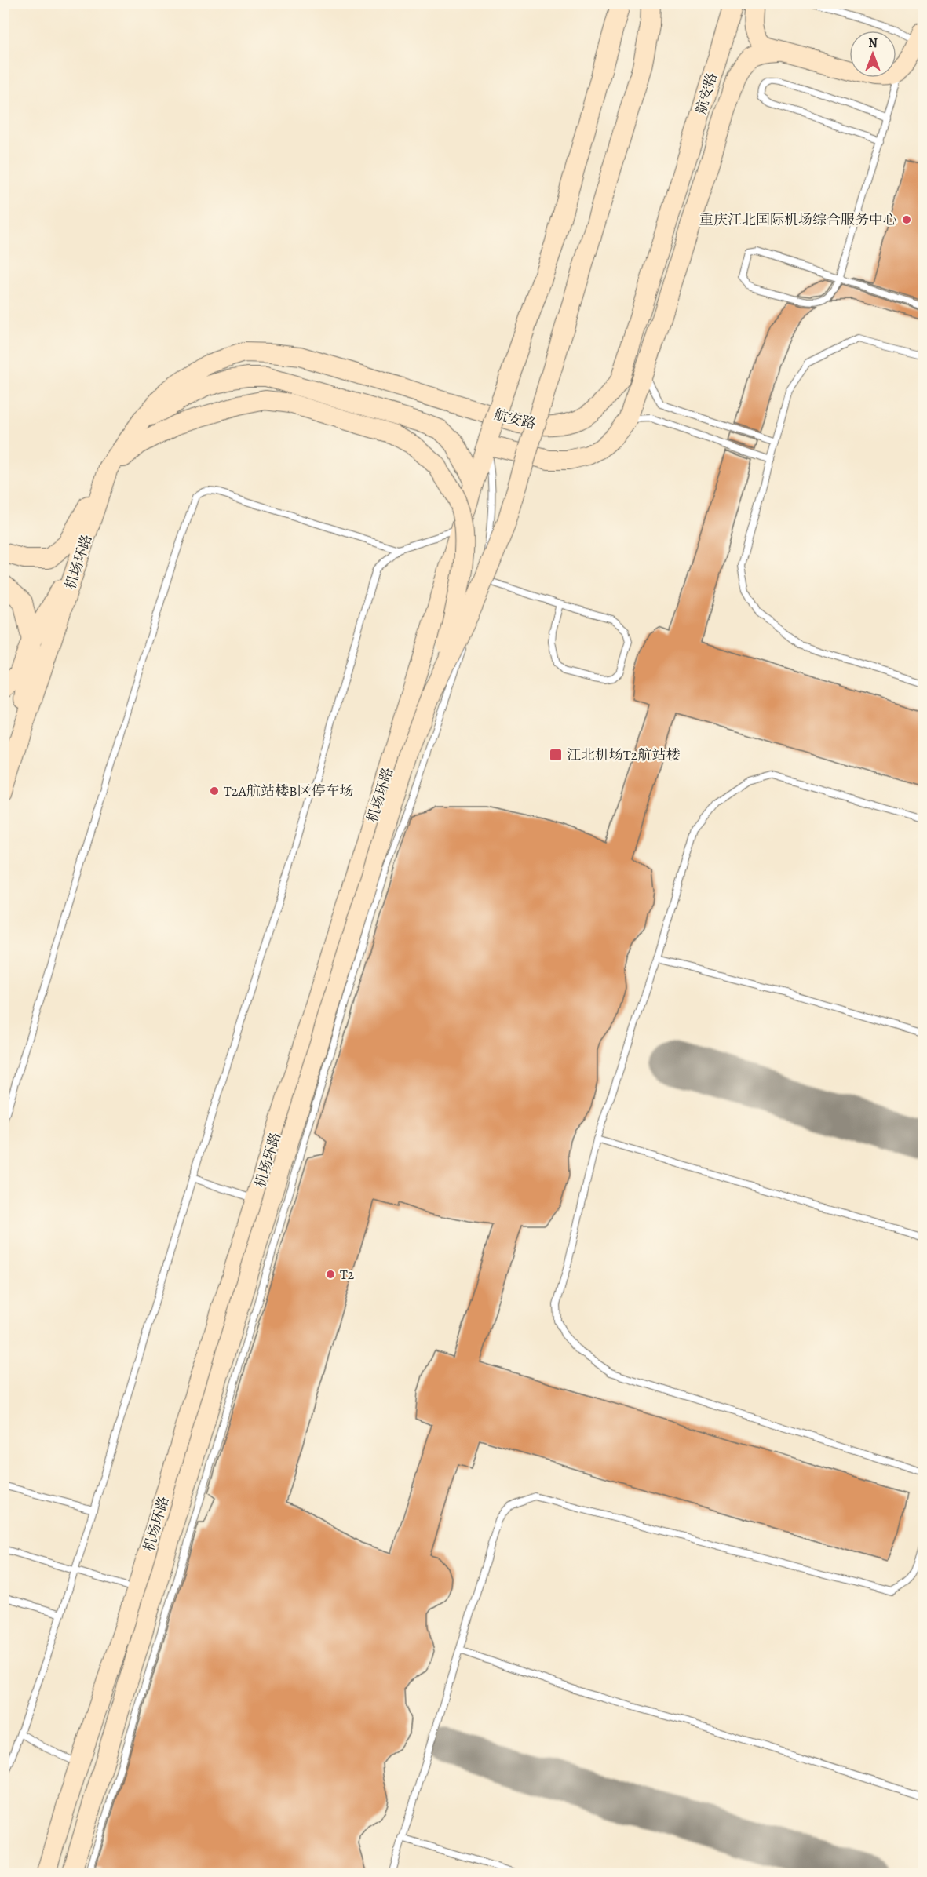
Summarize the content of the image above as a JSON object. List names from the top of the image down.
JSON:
{
  "streets": {
    "street": ["航安路", "机场环路"]
  },
  "crossings": [
    ["航安路", "机场环路"]
  ],
  "places": {
    "other": ["重庆江北国际机场综合服务中心", "T2A航站楼B区停车场", "T2"],
    "transit": ["江北机场T2航站楼"]
  },
  "north": "top"
}
